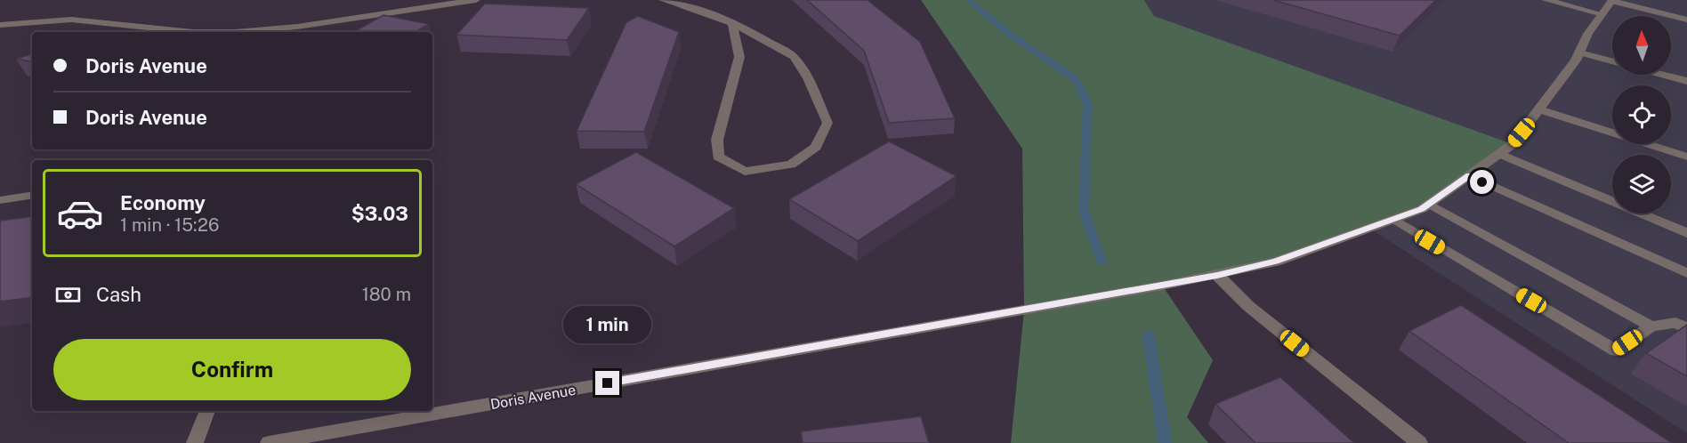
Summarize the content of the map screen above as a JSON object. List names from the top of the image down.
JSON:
{
  "streets": {
    "street": ["Doris Avenue"]
  },
  "north": "top",
  "page": {
    "banner": ["Doris Avenue", "Doris Avenue"],
    "list": [
      {
        "name": "Economy",
        "note": "1 min · 15:26",
        "value": "$3.03"
      }
    ],
    "pay": ["Cash", "180 m"],
    "bubble": "1 min",
    "buttons": "Confirm"
  }
}
